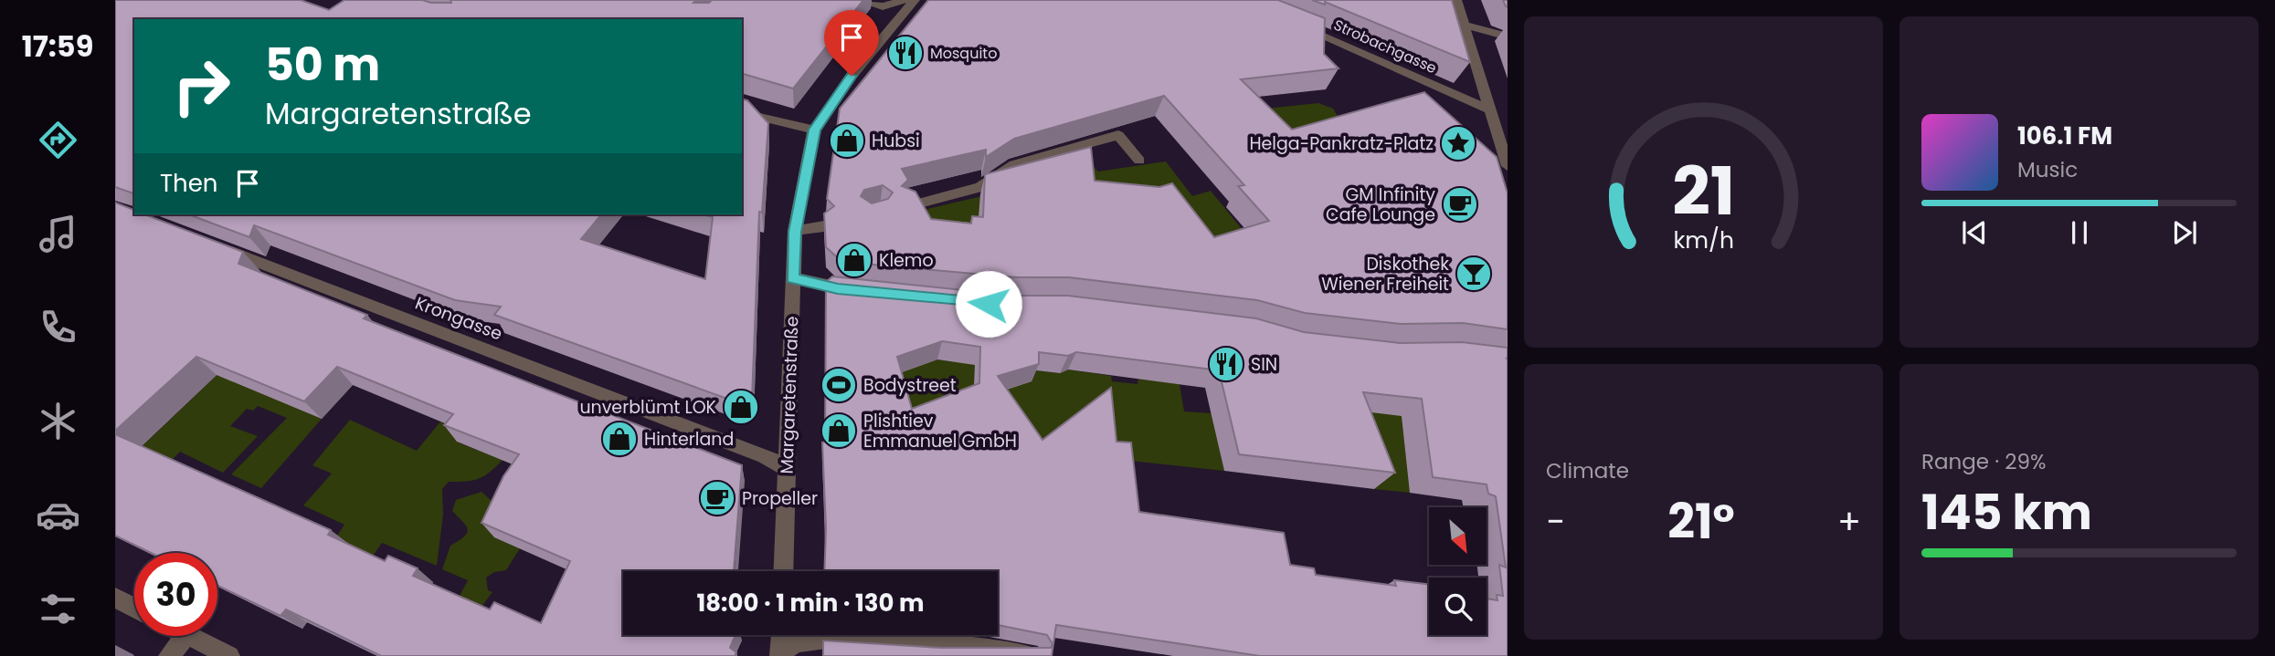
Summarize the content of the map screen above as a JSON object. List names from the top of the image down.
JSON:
{
  "streets": {
    "street": ["Strobachgasse", "Krongasse", "Margaretenstraße"]
  },
  "crossings": [
    ["Krongasse", "Margaretenstraße"]
  ],
  "places": {
    "restaurant": ["Mosquito", "SIN"],
    "shop": [
      "Hubsi",
      "Klemo",
      "unverblümt LOK",
      "Plishtiev Emmanuel GmbH",
      "Hinterland"
    ],
    "place": ["Helga-Pankratz-Platz"],
    "cafe": ["GM Infinity Cafe Lounge", "Propeller"],
    "bar": ["Diskothek Wiener Freiheit"],
    "sports": ["Bodystreet"]
  },
  "north": "bottom right",
  "page": {
    "tabs": "17:59",
    "turn": ["50 m", "Margaretenstraße"],
    "song": ["106.1 FM", "Music"],
    "then": "Then",
    "tile": [
      "Climate",
      ["Range · 29%", "145 km"]
    ],
    "heat": ["−", "21°", "+"],
    "limit": "30",
    "trip": "18:00 · 1 min · 130 m",
    "gauge": ["21", "km/h"]
  }
}
